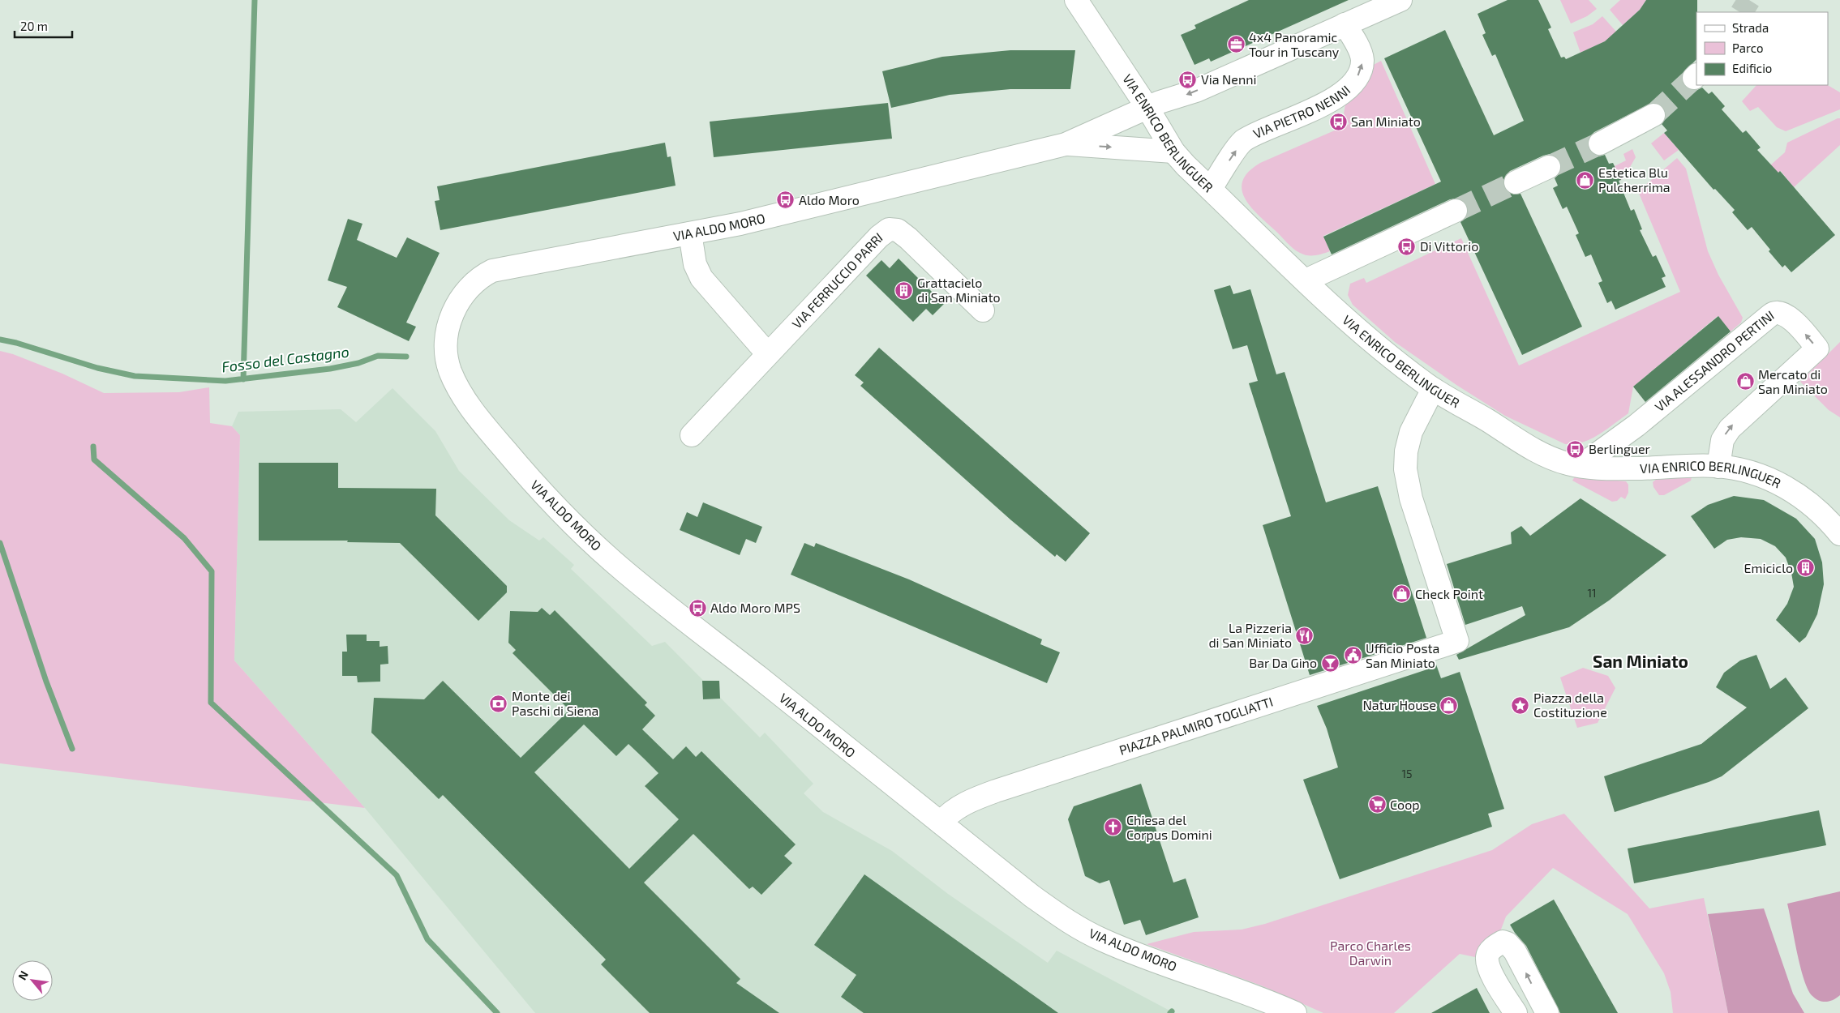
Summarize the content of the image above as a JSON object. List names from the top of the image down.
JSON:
{
  "streets": {
    "street": [
      "VIA PIETRO NENNI",
      "VIA ENRICO BERLINGUER",
      "VIA ALDO MORO",
      "VIA FERRUCCIO PARRI",
      "VIA ALESSANDRO PERTINI",
      "PIAZZA PALMIRO TOGLIATTI"
    ]
  },
  "crossings": [
    ["VIA PIETRO NENNI", "VIA ENRICO BERLINGUER"],
    ["VIA ENRICO BERLINGUER", "VIA ALDO MORO"],
    ["VIA ENRICO BERLINGUER", "VIA ALESSANDRO PERTINI"],
    ["VIA ENRICO BERLINGUER", "PIAZZA PALMIRO TOGLIATTI"],
    ["VIA ALDO MORO", "PIAZZA PALMIRO TOGLIATTI"]
  ],
  "one_way": ["VIA PIETRO NENNI"],
  "districts": ["San Miniato"],
  "water": ["Fosso del Castagno"],
  "parks": ["Parco Charles Darwin"],
  "places": {
    "office": ["4x4 Panoramic Tour in Tuscany"],
    "bus stop": [
      "Via Nenni",
      "San Miniato",
      "Aldo Moro",
      "Di Vittorio",
      "Berlinguer",
      "Aldo Moro MPS"
    ],
    "shop": [
      "Estetica Blu Pulcherrima",
      "Mercato di San Miniato",
      "Check Point",
      "Natur House"
    ],
    "building": ["Grattacielo di San Miniato", "Emiciclo"],
    "restaurant": ["La Pizzeria di San Miniato"],
    "public building": ["Ufficio Posta San Miniato"],
    "bar": ["Bar Da Gino"],
    "bank": ["Monte dei Paschi di Siena"],
    "place": ["Piazza della Costituzione"],
    "supermarket": ["Coop"],
    "church": ["Chiesa del Corpus Domini"]
  },
  "house_numbers": ["11", "15"],
  "legend": ["Strada", "Parco", "Edificio"],
  "scale_bar": "20 m",
  "north": "top left"
}
